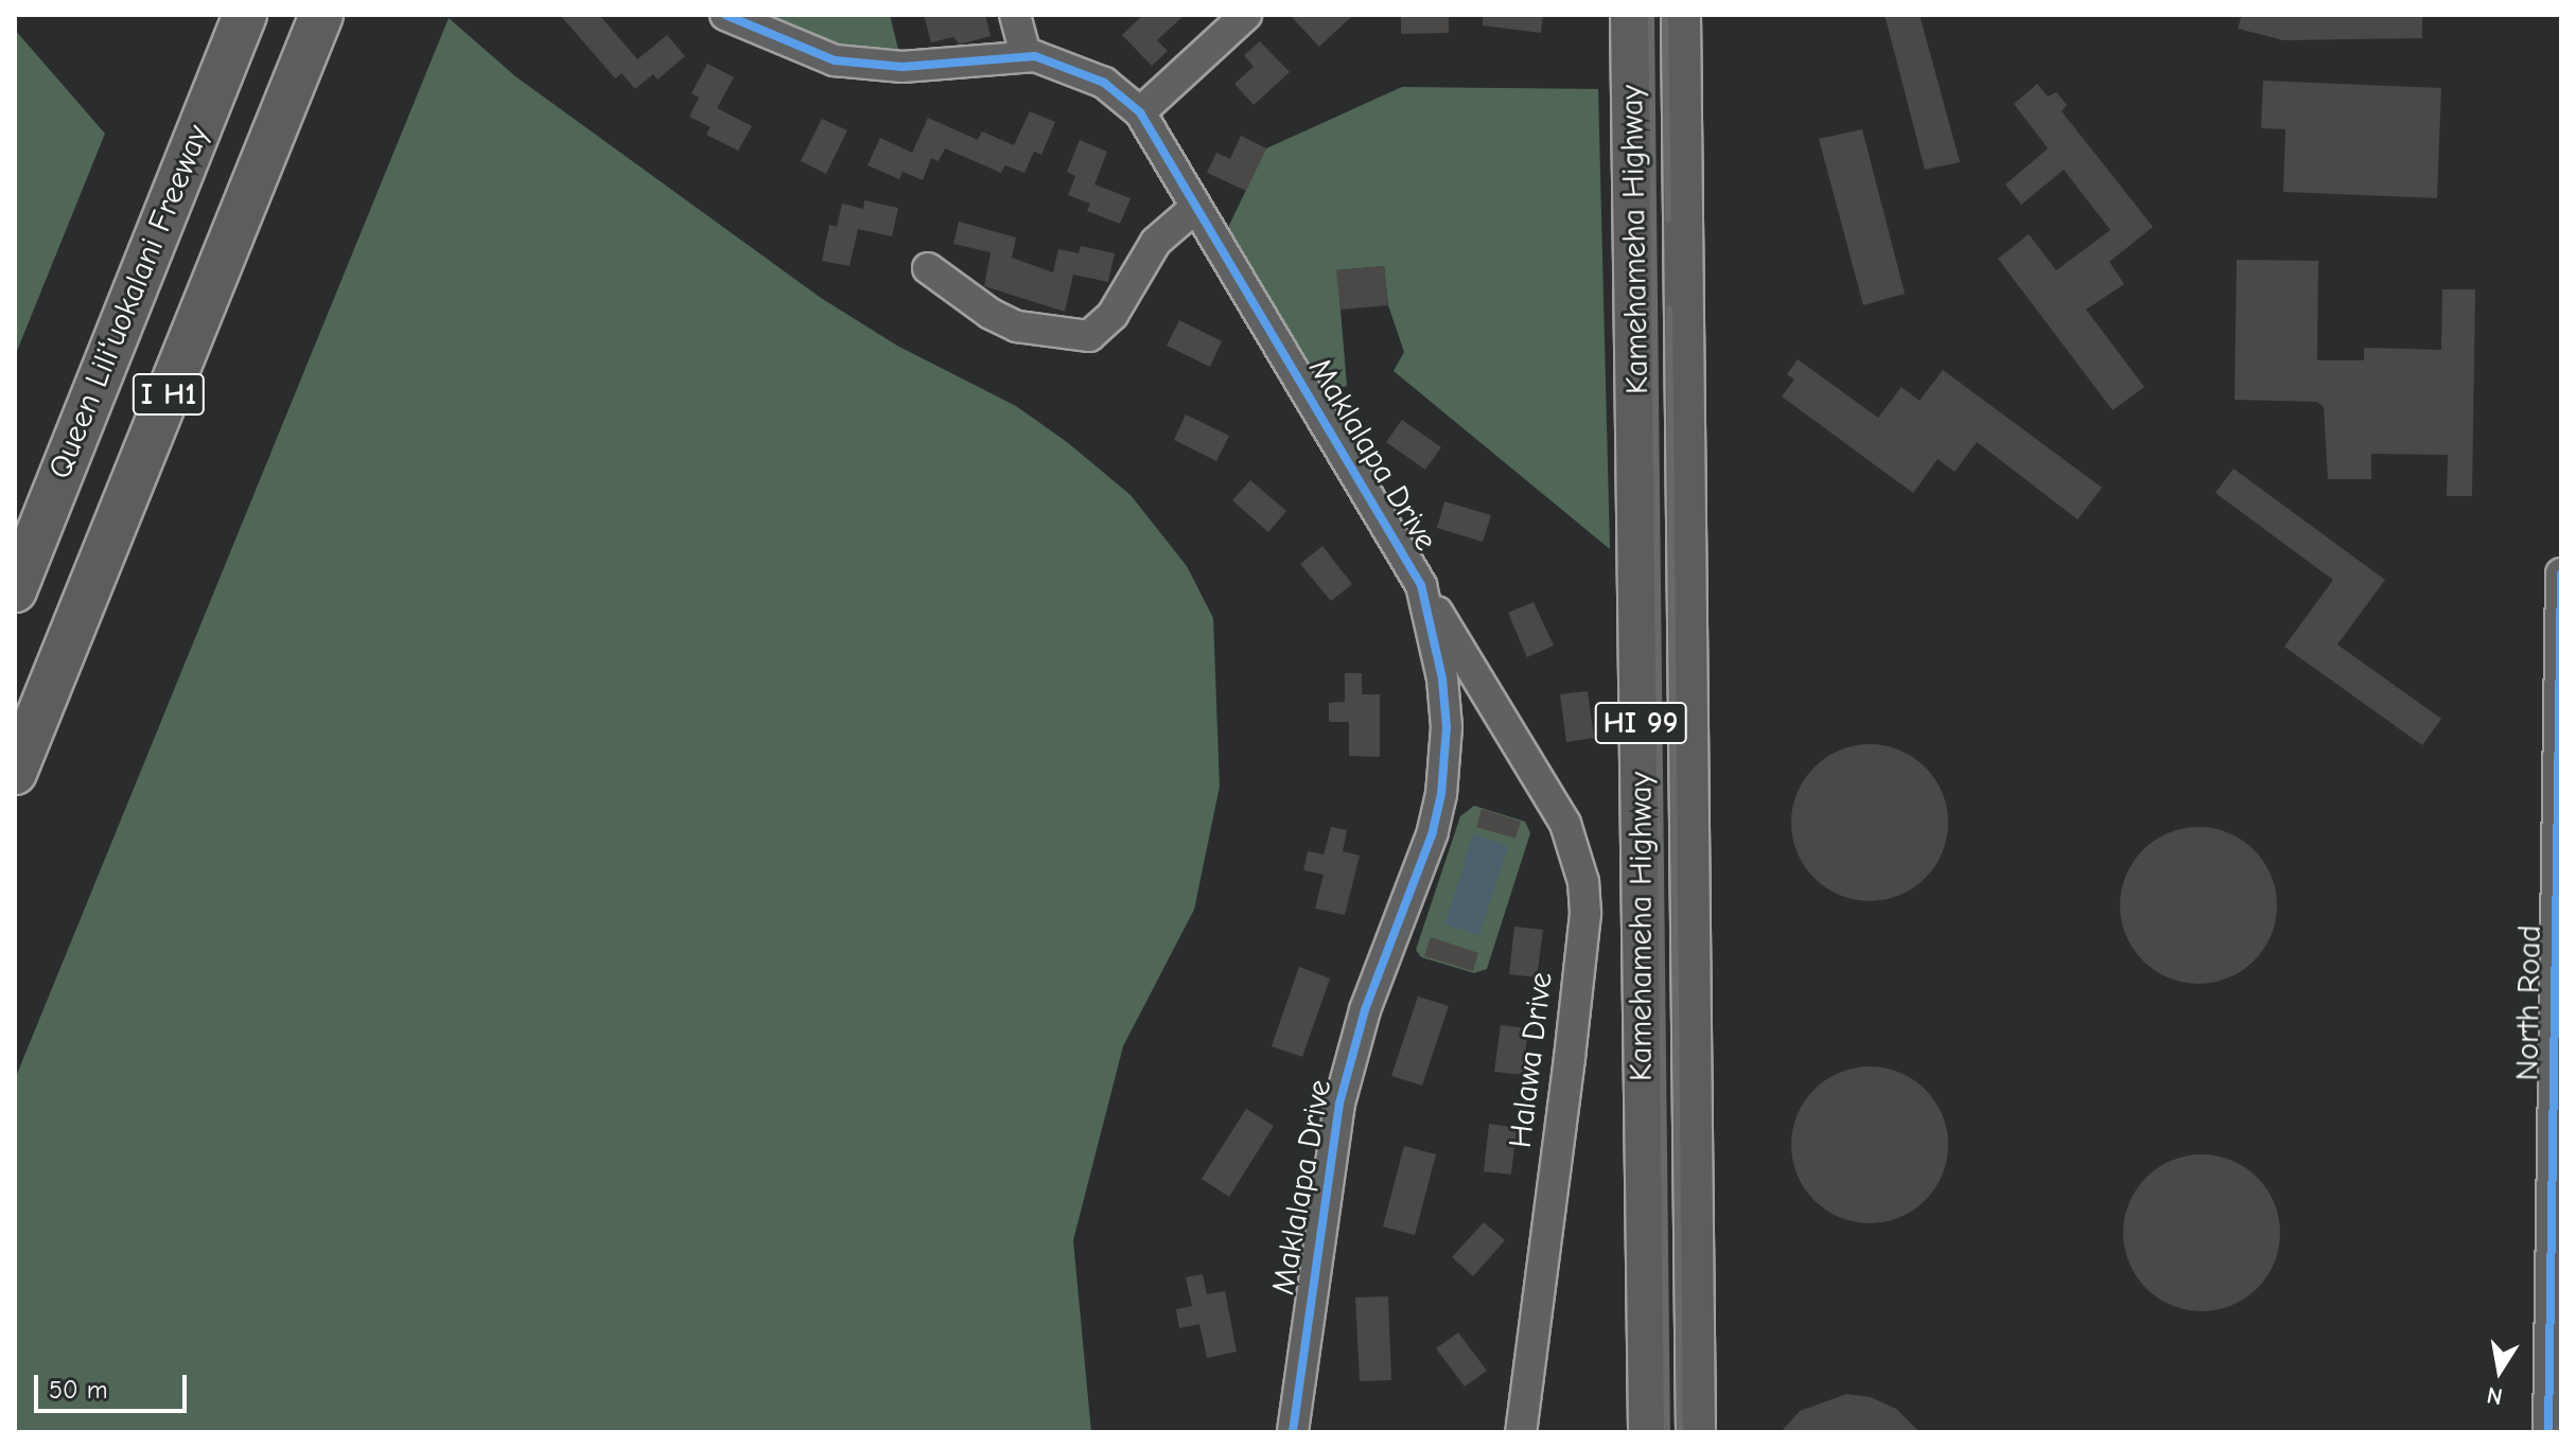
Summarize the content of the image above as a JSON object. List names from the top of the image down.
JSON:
{
  "streets": {
    "highway": ["Queen Liliʻuokalani Freeway", "I H1"],
    "main road": ["Kamehameha Highway", "HI 99"],
    "street": ["Maklalapa Drive", "North Road", "Halawa Drive"]
  },
  "crossings": [
    ["Maklalapa Drive", "Halawa Drive"]
  ],
  "scale_bar": "50 m",
  "north": "bottom"
}
